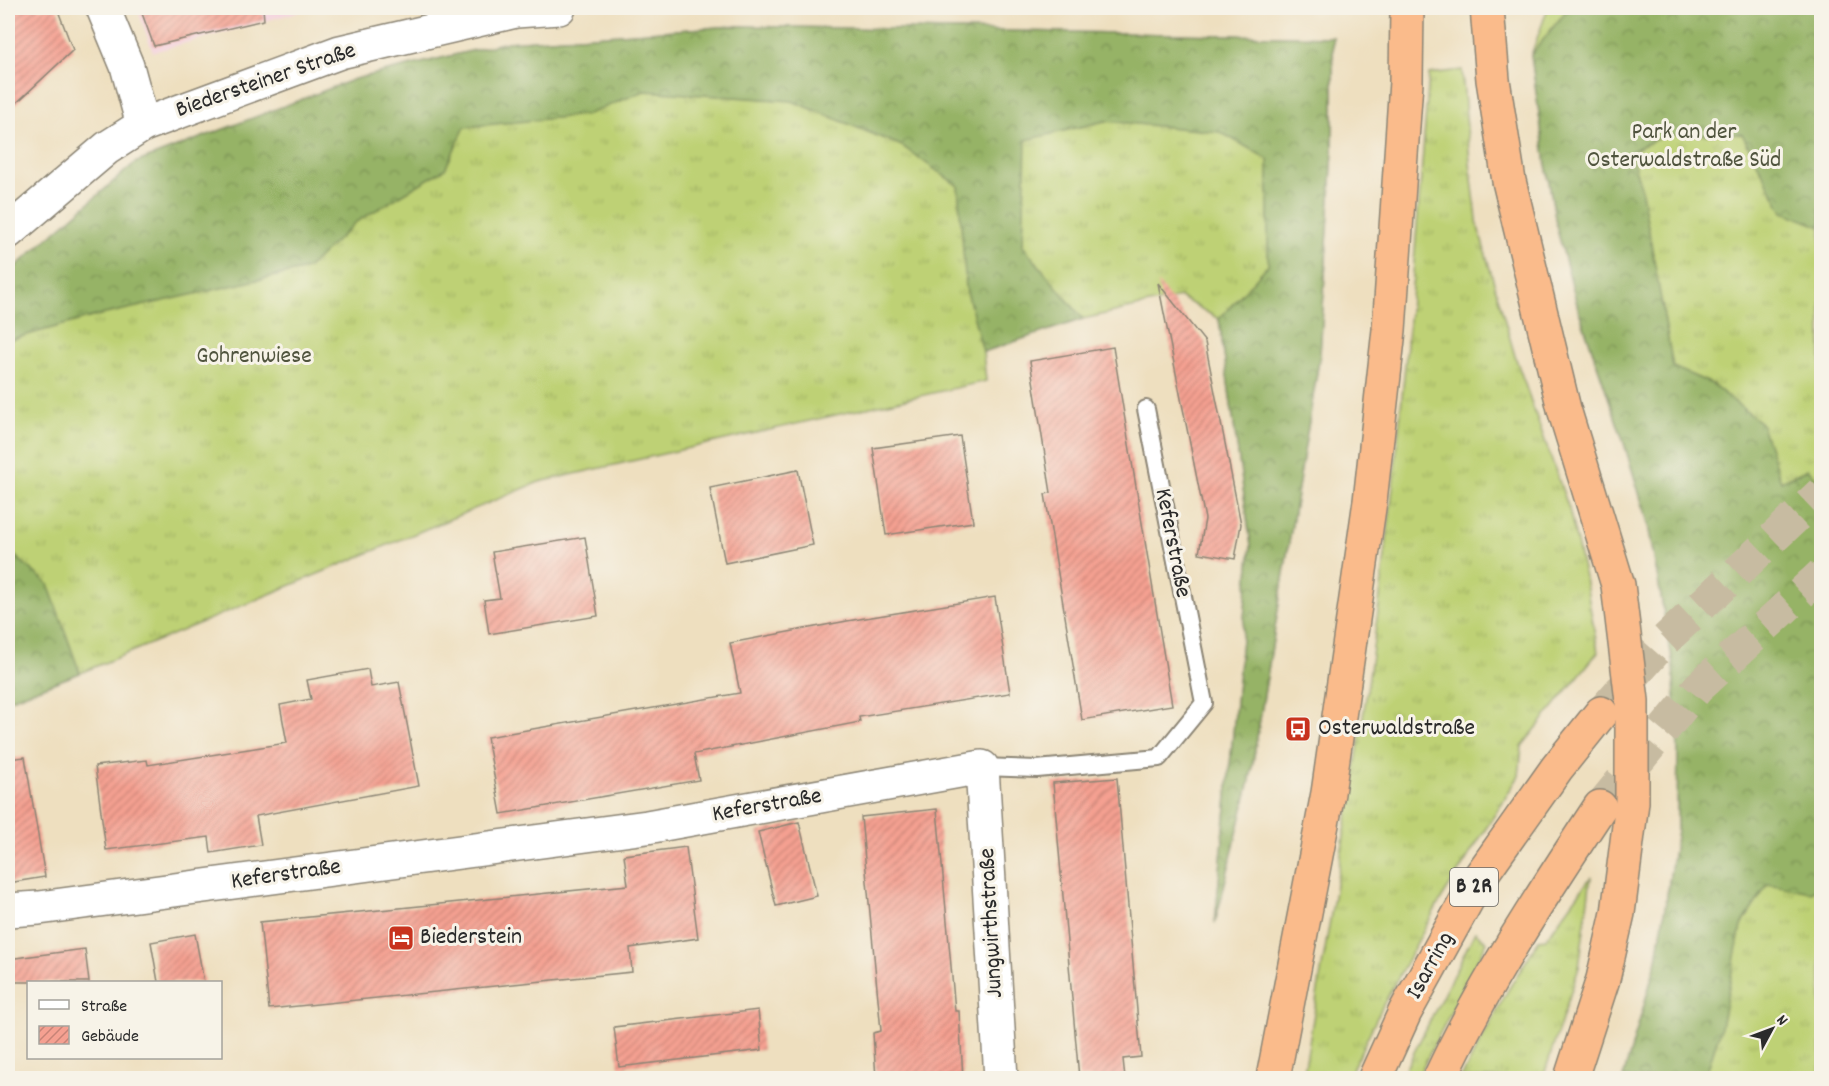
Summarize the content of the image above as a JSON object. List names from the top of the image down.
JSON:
{
  "streets": {
    "highway": ["B 2R", "Isarring"],
    "street": ["Biedersteiner Straße", "Keferstraße", "Jungwirthstraße"]
  },
  "crossings": [
    ["Keferstraße", "Jungwirthstraße"]
  ],
  "parks": ["Park an der Osterwaldstraße Süd", "Gohrenwiese"],
  "places": {
    "bus stop": ["Osterwaldstraße"],
    "hotel": ["Biederstein"]
  },
  "legend": ["Straße", "Gebäude"],
  "north": "top right"
}
